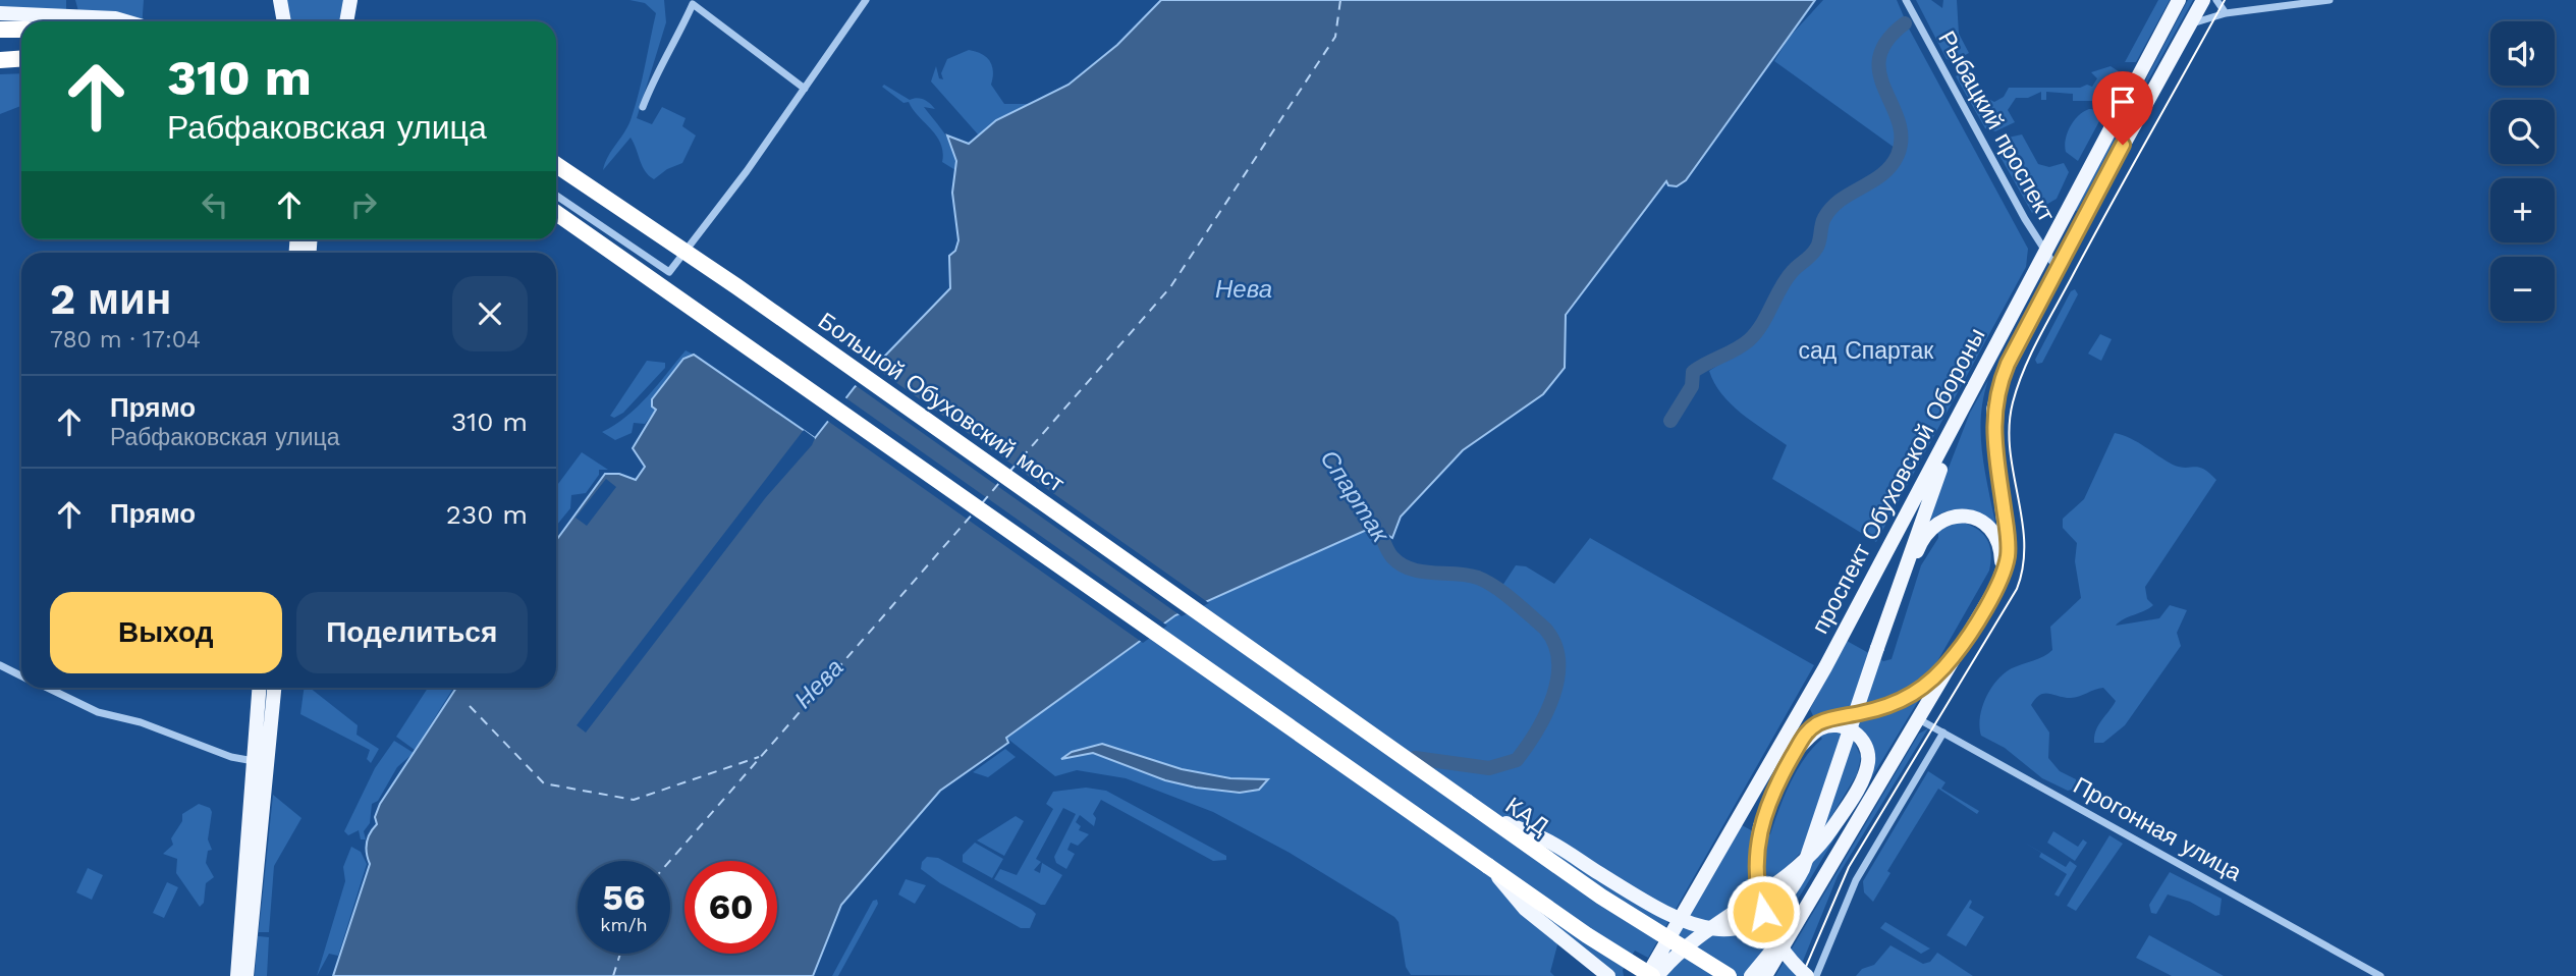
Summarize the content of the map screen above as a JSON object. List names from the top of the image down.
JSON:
{
  "streets": {
    "highway": ["Большой Обуховский мост", "КАД"],
    "main road": ["проспект Обуховской Обороны"],
    "street": ["Рыбацкий проспект", "Прогонная улица"]
  },
  "crossings": [
    ["Рыбацкий проспект", "проспект Обуховской Обороны"],
    ["Большой Обуховский мост", "КАД"]
  ],
  "water": ["Нева", "Спартак"],
  "parks": ["сад Спартак"],
  "page": {
    "map_buttons": ["+", "−"],
    "turn": ["310 m", "Рабфаковская улица"],
    "heading": ["2 мин", "780 m · 17:04"],
    "list": [
      {
        "name": "Прямо",
        "note": "Рабфаковская улица",
        "value": "310 m"
      },
      {
        "name": "Прямо",
        "value": "230 m"
      }
    ],
    "buttons": ["Выход", "Поделиться"],
    "speed": "56 km/h",
    "limit": "60"
  }
}
